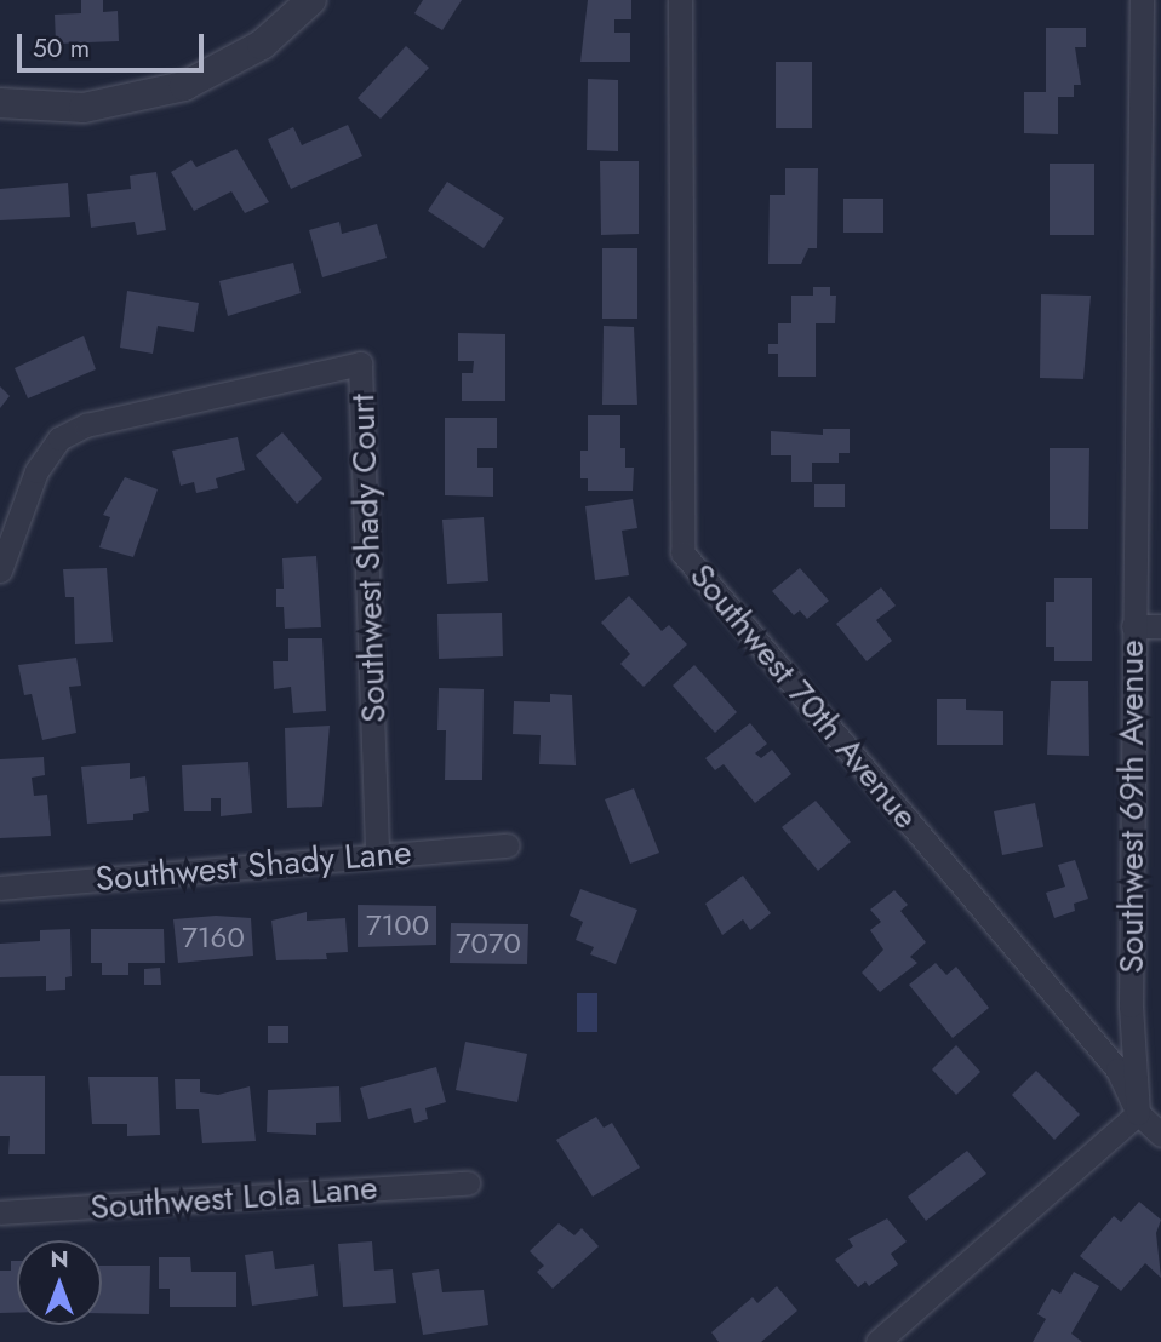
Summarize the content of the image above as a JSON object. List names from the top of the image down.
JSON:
{
  "streets": {
    "street": [
      "Southwest Shady Court",
      "Southwest 70th Avenue",
      "Southwest 69th Avenue",
      "Southwest Shady Lane",
      "Southwest Lola Lane"
    ]
  },
  "crossings": [
    ["Southwest Shady Court", "Southwest Shady Lane"],
    ["Southwest 70th Avenue", "Southwest 69th Avenue"]
  ],
  "house_numbers": ["7100", "7160", "7070"],
  "scale_bar": "50 m",
  "north": "top"
}
